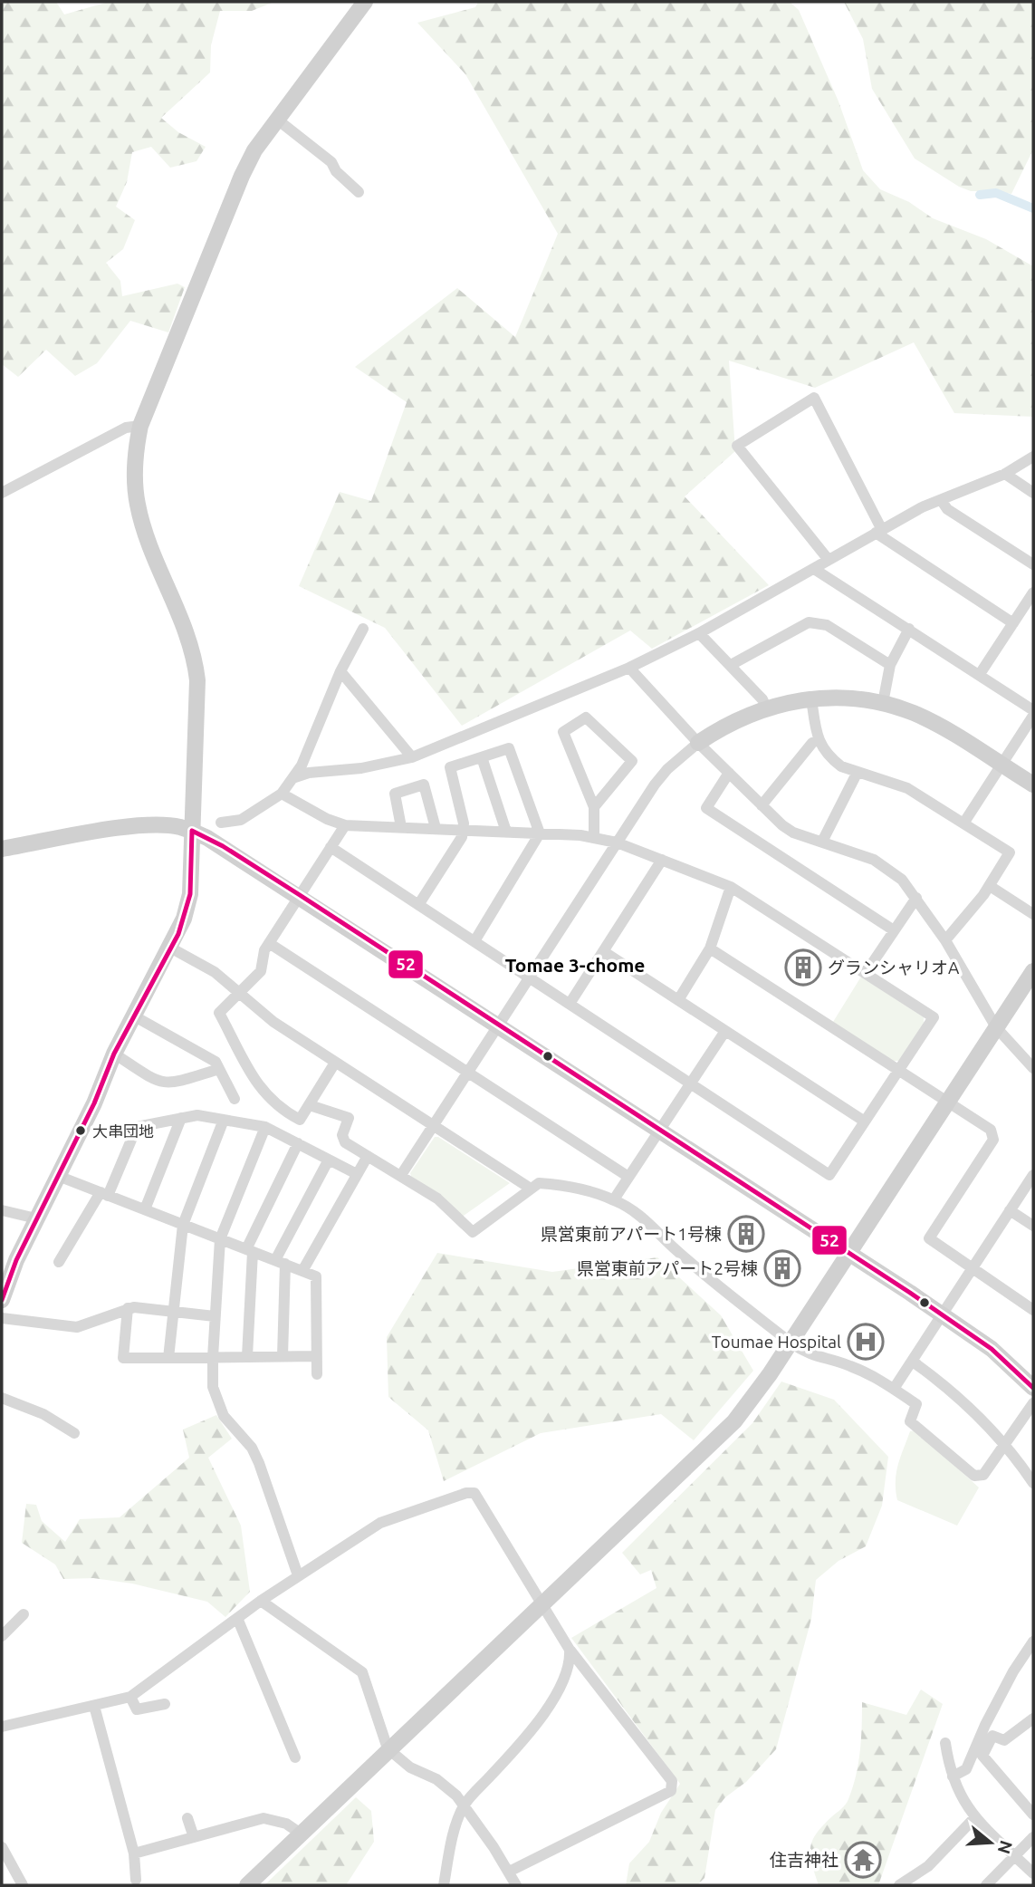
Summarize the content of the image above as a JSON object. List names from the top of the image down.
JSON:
{
  "districts": ["Tomae 3-chome"],
  "places": {
    "building": ["グランシャリオA", "県営東前アパート1号棟", "県営東前アパート2号棟"],
    "other": ["大串団地"],
    "hospital": ["Toumae Hospital"],
    "temple": ["住吉神社"]
  },
  "lines": ["transit line 52"],
  "north": "right"
}
